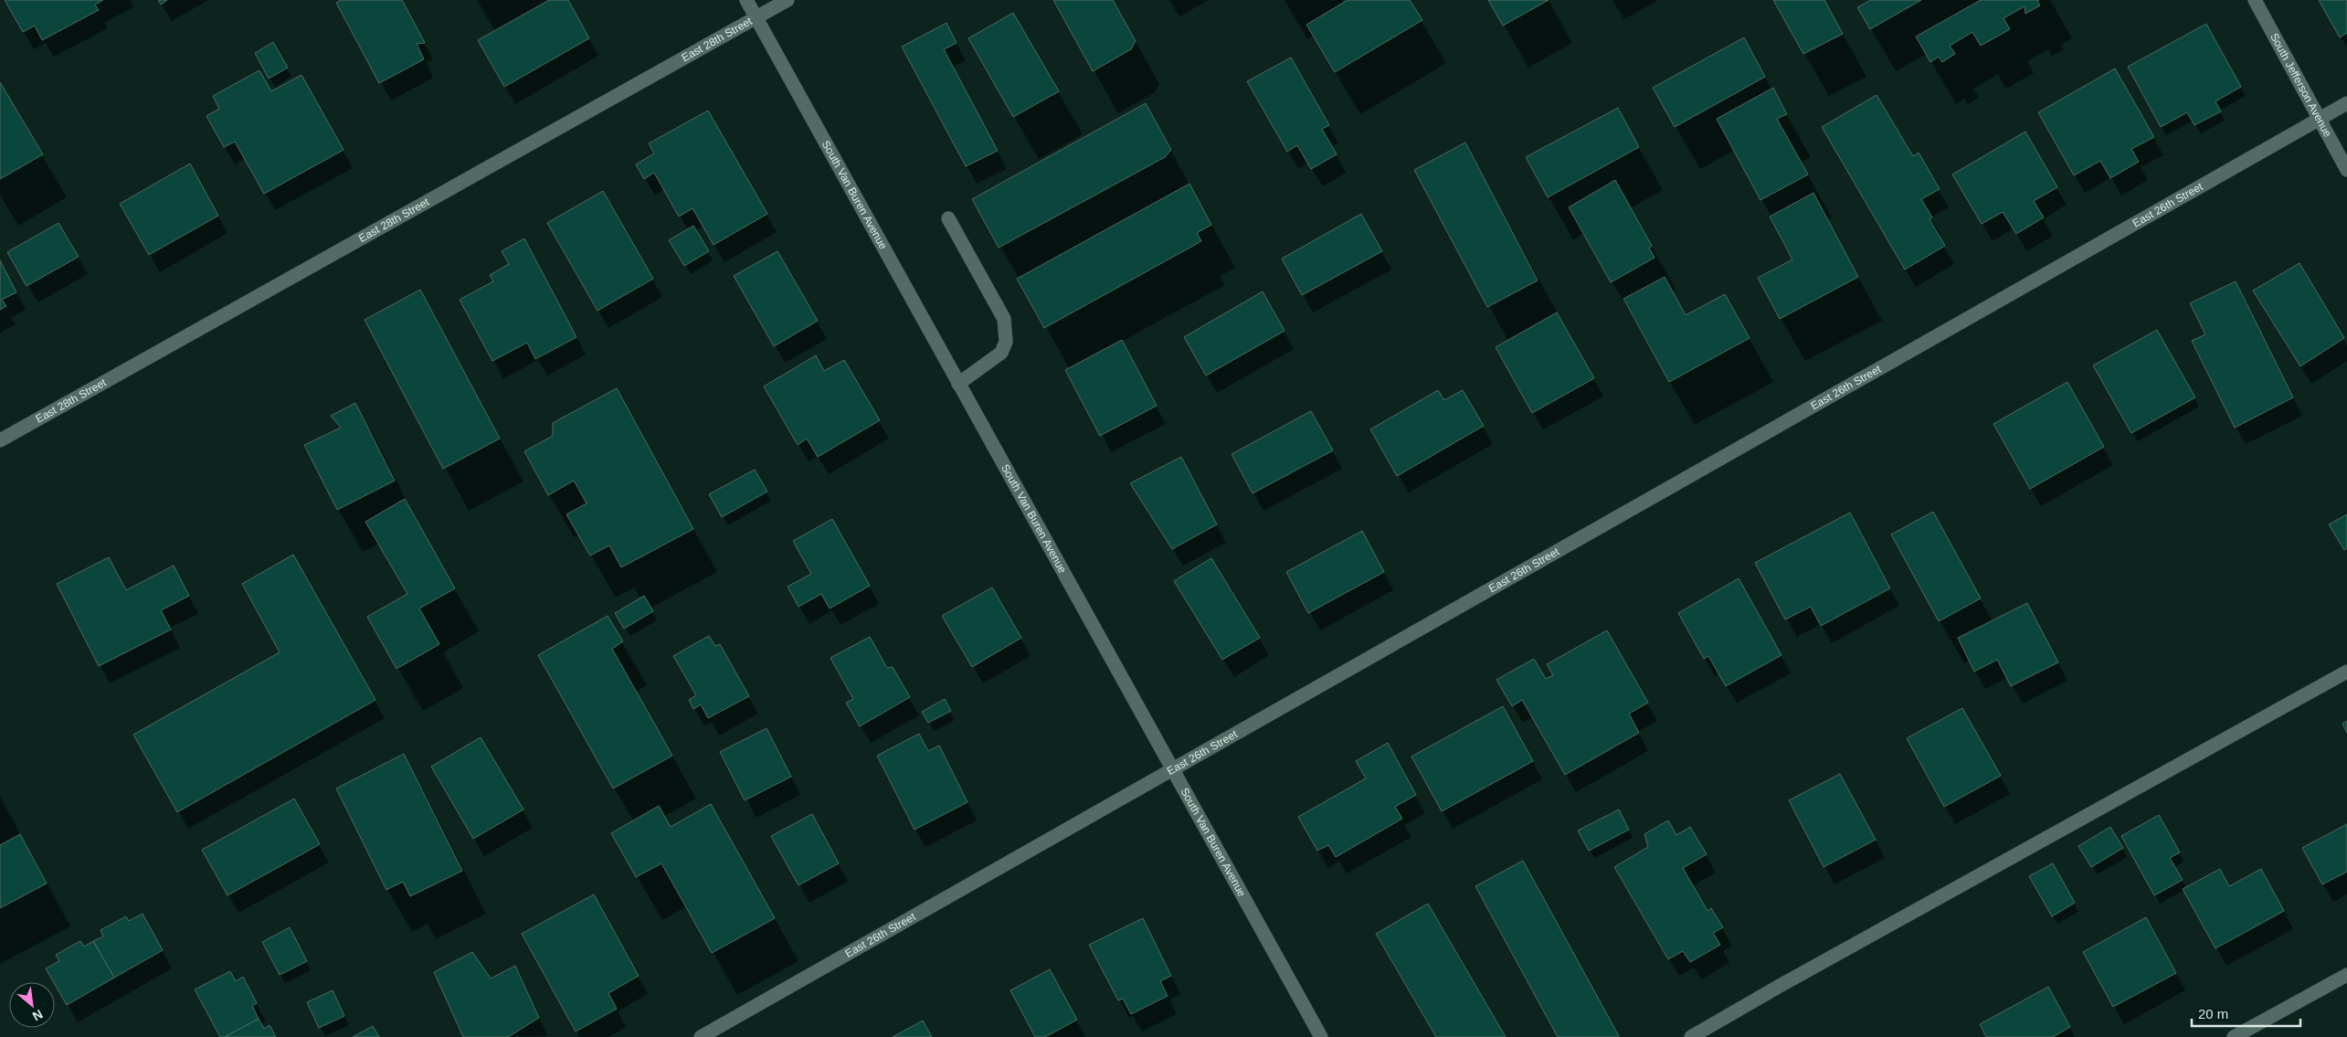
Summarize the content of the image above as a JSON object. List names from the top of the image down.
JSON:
{
  "streets": {
    "street": [
      "East 28th Street",
      "South Jefferson Avenue",
      "South Van Buren Avenue",
      "East 26th Street"
    ]
  },
  "crossings": [
    ["East 28th Street", "South Van Buren Avenue"],
    ["South Jefferson Avenue", "East 26th Street"],
    ["South Van Buren Avenue", "East 26th Street"]
  ],
  "scale_bar": "20 m",
  "north": "bottom right"
}
